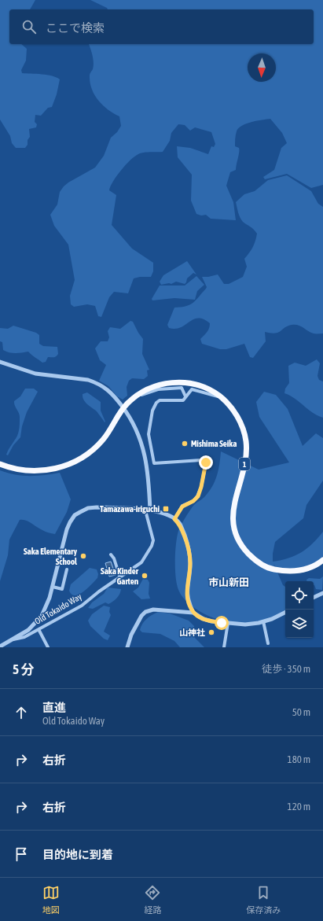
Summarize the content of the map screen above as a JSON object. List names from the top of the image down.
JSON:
{
  "streets": {
    "highway": ["1"],
    "street": ["Old Tokaido Way"]
  },
  "districts": ["市山新田"],
  "places": {
    "other": [
      "Mishima Seika",
      "Saka Elementary School",
      "Saka Kinder Garten",
      "山神社"
    ],
    "transit": ["Tamazawa-iriguchi"]
  },
  "north": "bottom",
  "page": {
    "search": "ここで検索",
    "heading": ["5 分", "徒歩 · 350 m"],
    "list": [
      ["直進", "Old Tokaido Way", "50 m"],
      ["右折", "180 m"],
      ["右折", "120 m"],
      "目的地に到着"
    ],
    "nav": ["地図", "経路", "保存済み"]
  }
}
